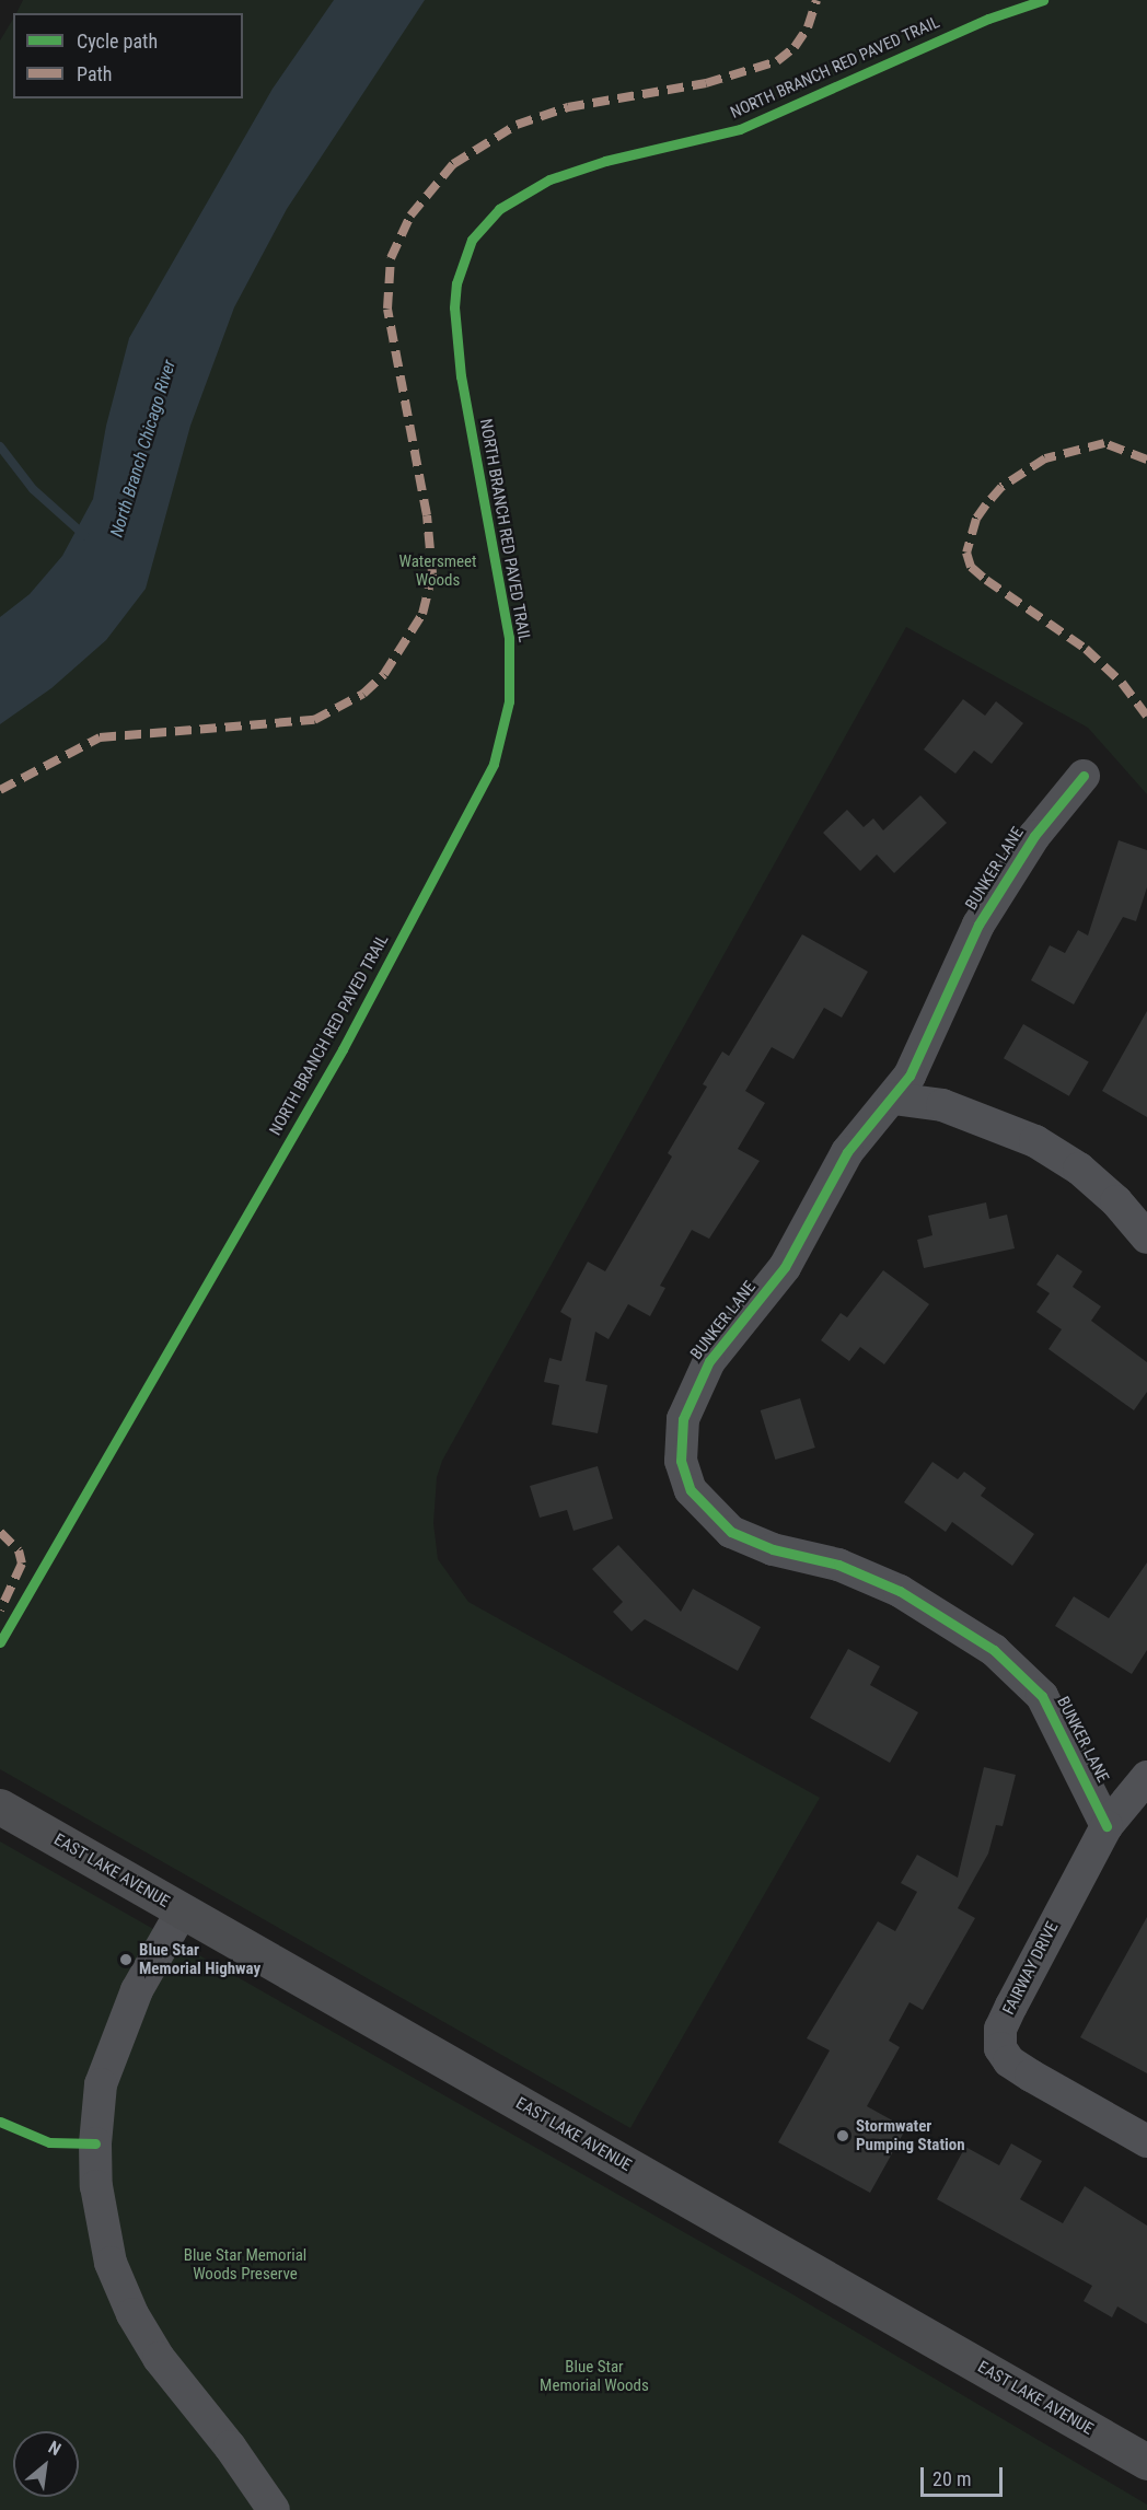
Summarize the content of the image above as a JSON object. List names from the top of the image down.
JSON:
{
  "streets": {
    "main road": ["EAST LAKE AVENUE"],
    "street": ["BUNKER LANE", "FAIRWAY DRIVE"],
    "cycle path": ["NORTH BRANCH RED PAVED TRAIL"]
  },
  "crossings": [
    ["BUNKER LANE", "FAIRWAY DRIVE"]
  ],
  "water": ["North Branch Chicago River"],
  "parks": ["Watersmeet Woods", "Blue Star Memorial Woods Preserve", "Blue Star Memorial Woods"],
  "places": ["Blue Star Memorial Highway", "Stormwater Pumping Station"],
  "legend": ["Cycle path", "Path"],
  "scale_bar": "20 m",
  "north": "top right"
}
